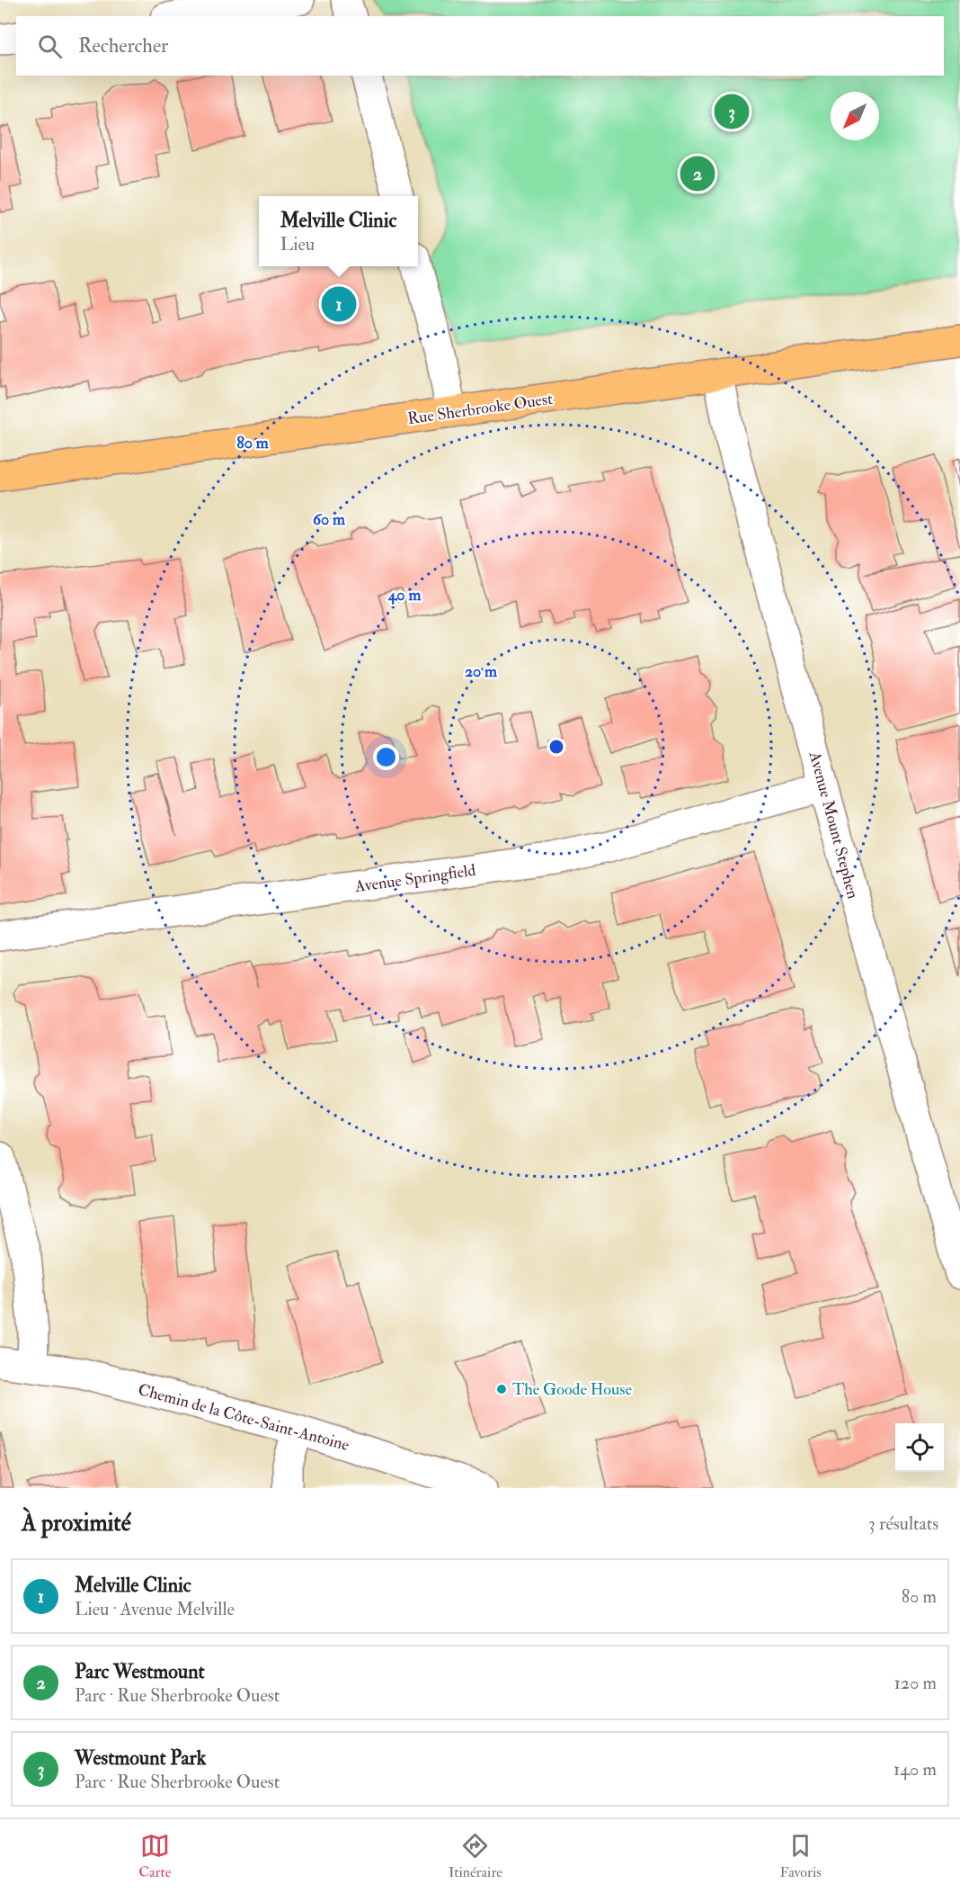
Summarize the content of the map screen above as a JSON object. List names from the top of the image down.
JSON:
{
  "streets": {
    "main road": ["Rue Sherbrooke Ouest"],
    "street": ["Avenue Mount Stephen", "Avenue Springfield", "Chemin de la Côte-Saint-Antoine"]
  },
  "crossings": [
    ["Rue Sherbrooke Ouest", "Avenue Mount Stephen"],
    ["Avenue Mount Stephen", "Avenue Springfield"]
  ],
  "places": ["The Goode House"],
  "north": "bottom left",
  "page": {
    "search": "Rechercher",
    "pins": ["3", "2", "1"],
    "popup": ["Melville Clinic", "Lieu"],
    "heading": ["À proximité", "3 résultats"],
    "list": [
      {
        "mark": "1",
        "name": "Melville Clinic",
        "note": "Lieu · Avenue Melville",
        "value": "80 m"
      },
      {
        "mark": "2",
        "name": "Parc Westmount",
        "note": "Parc · Rue Sherbrooke Ouest",
        "value": "120 m"
      },
      {
        "mark": "3",
        "name": "Westmount Park",
        "note": "Parc · Rue Sherbrooke Ouest",
        "value": "140 m"
      }
    ],
    "nav": ["Carte", "Itinéraire", "Favoris"]
  },
  "rings": [
    "80 m",
    "60 m",
    "40 m",
    "20 m"
  ]
}
